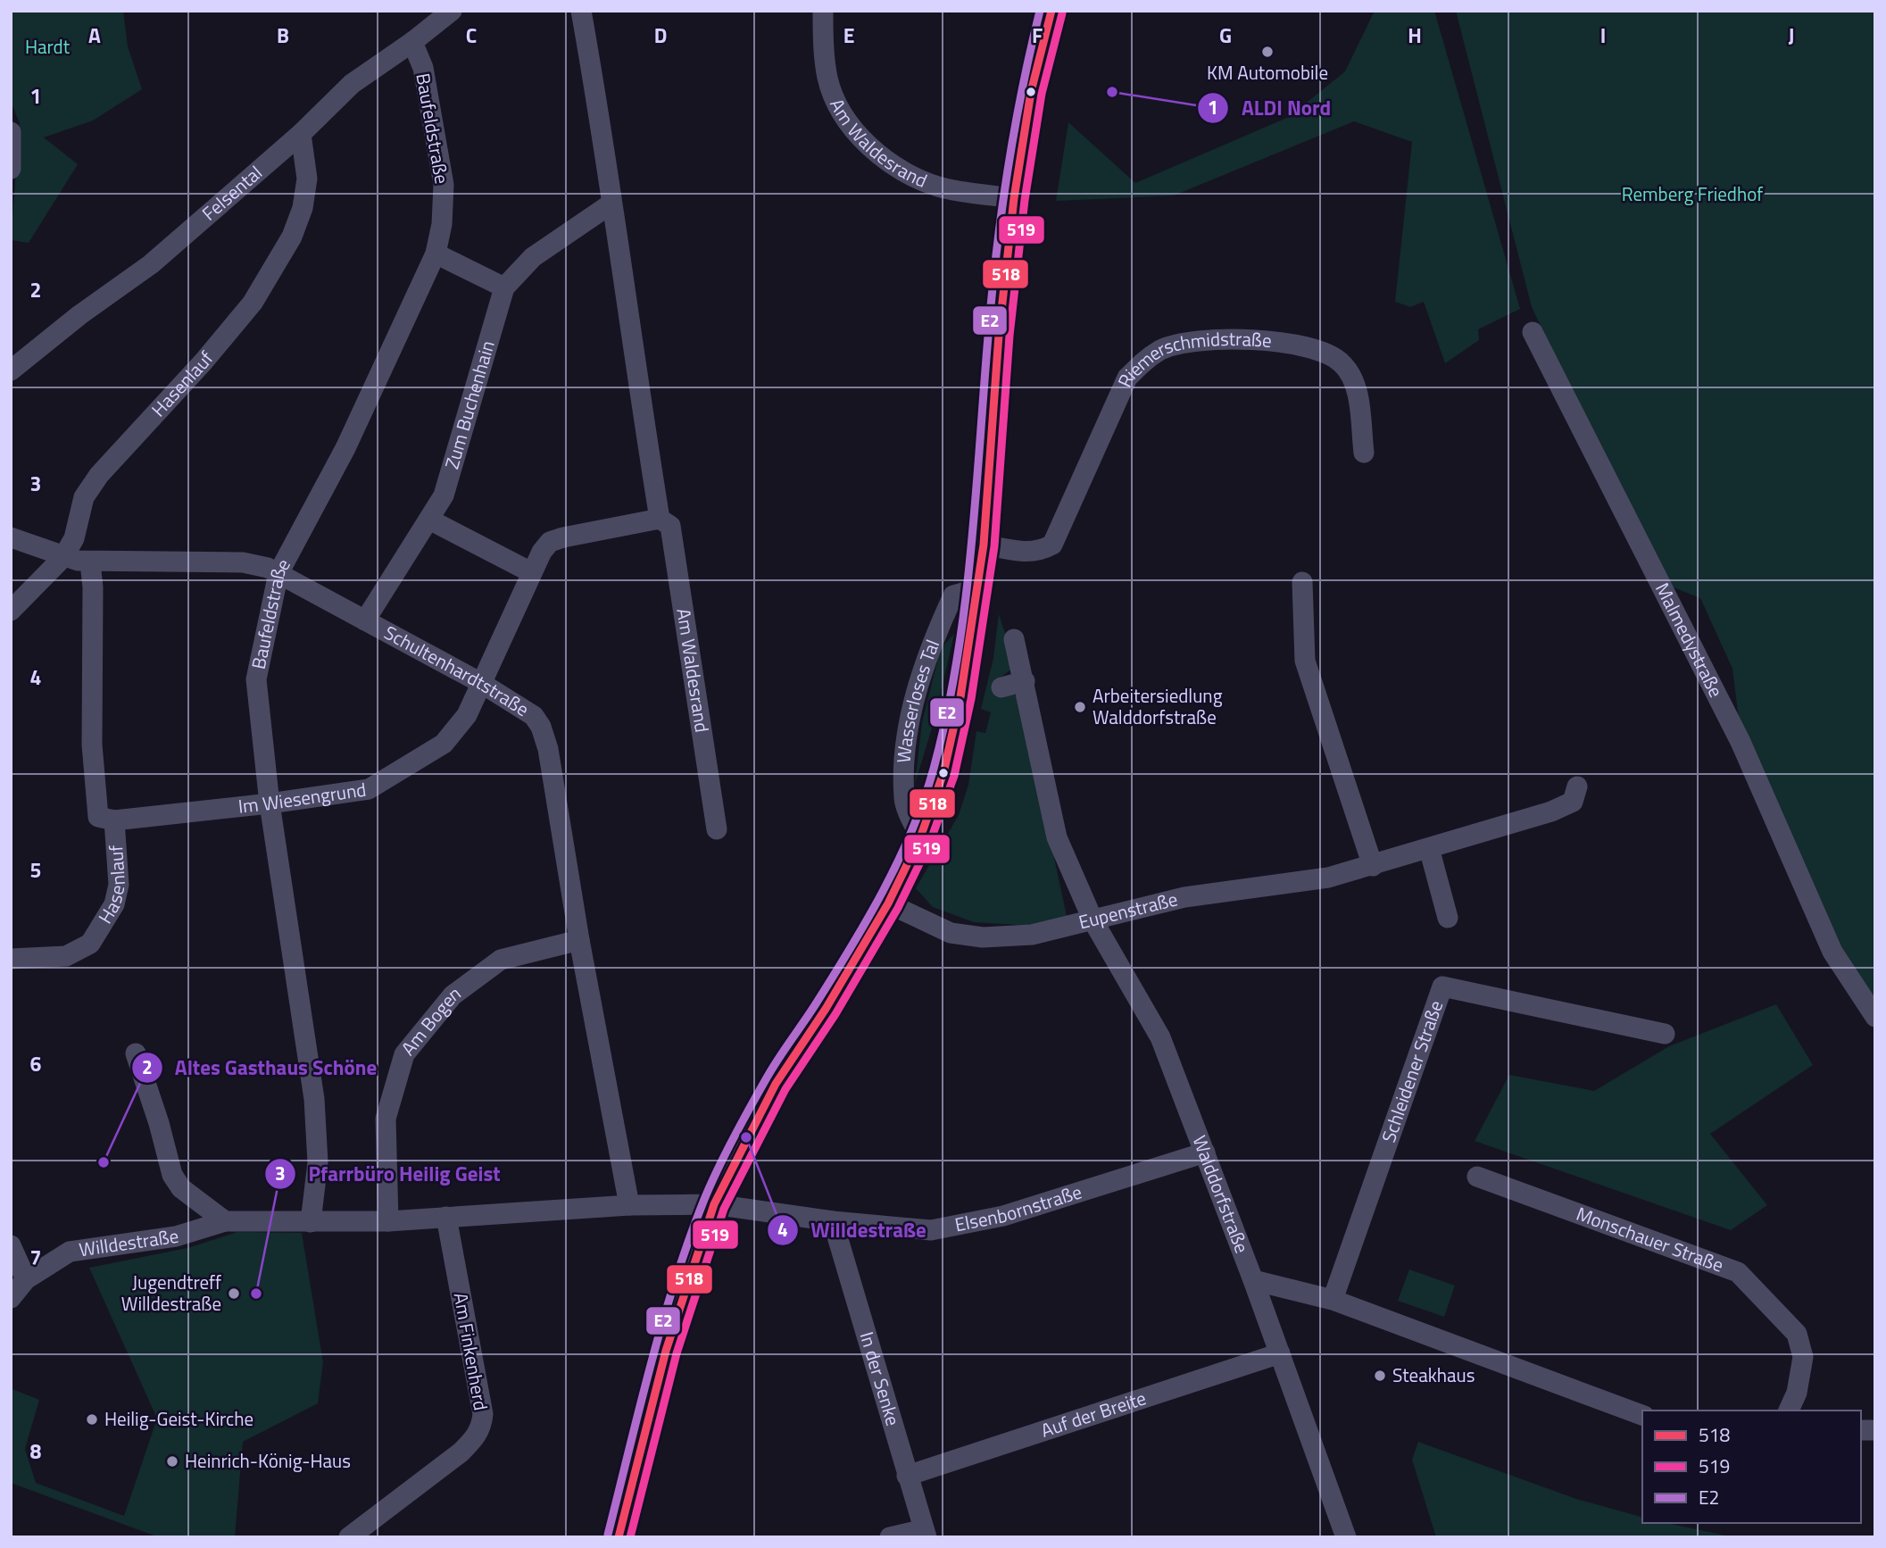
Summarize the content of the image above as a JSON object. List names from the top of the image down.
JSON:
{
  "streets": {
    "main road": ["Wasserloses Tal"],
    "street": [
      "Baufeldstraße",
      "Am Waldesrand",
      "Felsental",
      "Riemerschmidstraße",
      "Hasenlauf",
      "Zum Buchenhain",
      "Malmedystraße",
      "Schultenhardtstraße",
      "Im Wiesengrund",
      "Eupenstraße",
      "Am Bogen",
      "Schleidener Straße",
      "Walddorfstraße",
      "Elsenbornstraße",
      "Monschauer Straße",
      "Willdestraße",
      "Am Finkenherd",
      "In der Senke",
      "Auf der Breite"
    ]
  },
  "crossings": [
    ["Baufeldstraße", "Felsental"],
    ["Baufeldstraße", "Schultenhardtstraße"],
    ["Baufeldstraße", "Im Wiesengrund"],
    ["Baufeldstraße", "Willdestraße"],
    ["Am Waldesrand", "Wasserloses Tal"],
    ["Felsental", "Hasenlauf"],
    ["Riemerschmidstraße", "Wasserloses Tal"],
    ["Hasenlauf", "Schultenhardtstraße"],
    ["Hasenlauf", "Im Wiesengrund"],
    ["Zum Buchenhain", "Schultenhardtstraße"],
    ["Schultenhardtstraße", "Im Wiesengrund"],
    ["Schultenhardtstraße", "Am Bogen"],
    ["Schultenhardtstraße", "Willdestraße"],
    ["Wasserloses Tal", "Eupenstraße"],
    ["Wasserloses Tal", "Elsenbornstraße"],
    ["Wasserloses Tal", "Willdestraße"],
    ["Eupenstraße", "Walddorfstraße"],
    ["Am Bogen", "Willdestraße"],
    ["Walddorfstraße", "Elsenbornstraße"],
    ["Walddorfstraße", "Auf der Breite"],
    ["Elsenbornstraße", "Willdestraße"],
    ["Elsenbornstraße", "In der Senke"],
    ["Willdestraße", "Am Finkenherd"],
    ["In der Senke", "Auf der Breite"]
  ],
  "parks": ["Hardt", "Remberg Friedhof"],
  "places": [
    "KM Automobile",
    "ALDI Nord",
    "Arbeitersiedlung Walddorfstraße",
    "Willdestraße",
    "Altes Gasthaus Schöne",
    "Jugendtreff Willdestraße",
    "Pfarrbüro Heilig Geist",
    "Steakhaus",
    "Heilig-Geist-Kirche",
    "Heinrich-König-Haus"
  ],
  "lines": ["transit line 518", "transit line E2", "transit line 519"],
  "legend": ["518", "519", "E2"],
  "grid": {
    "columns": [
      "A",
      "B",
      "C",
      "D",
      "E",
      "F",
      "G",
      "H",
      "I",
      "J"
    ],
    "rows": [
      "1",
      "2",
      "3",
      "4",
      "5",
      "6",
      "7",
      "8"
    ]
  }
}
